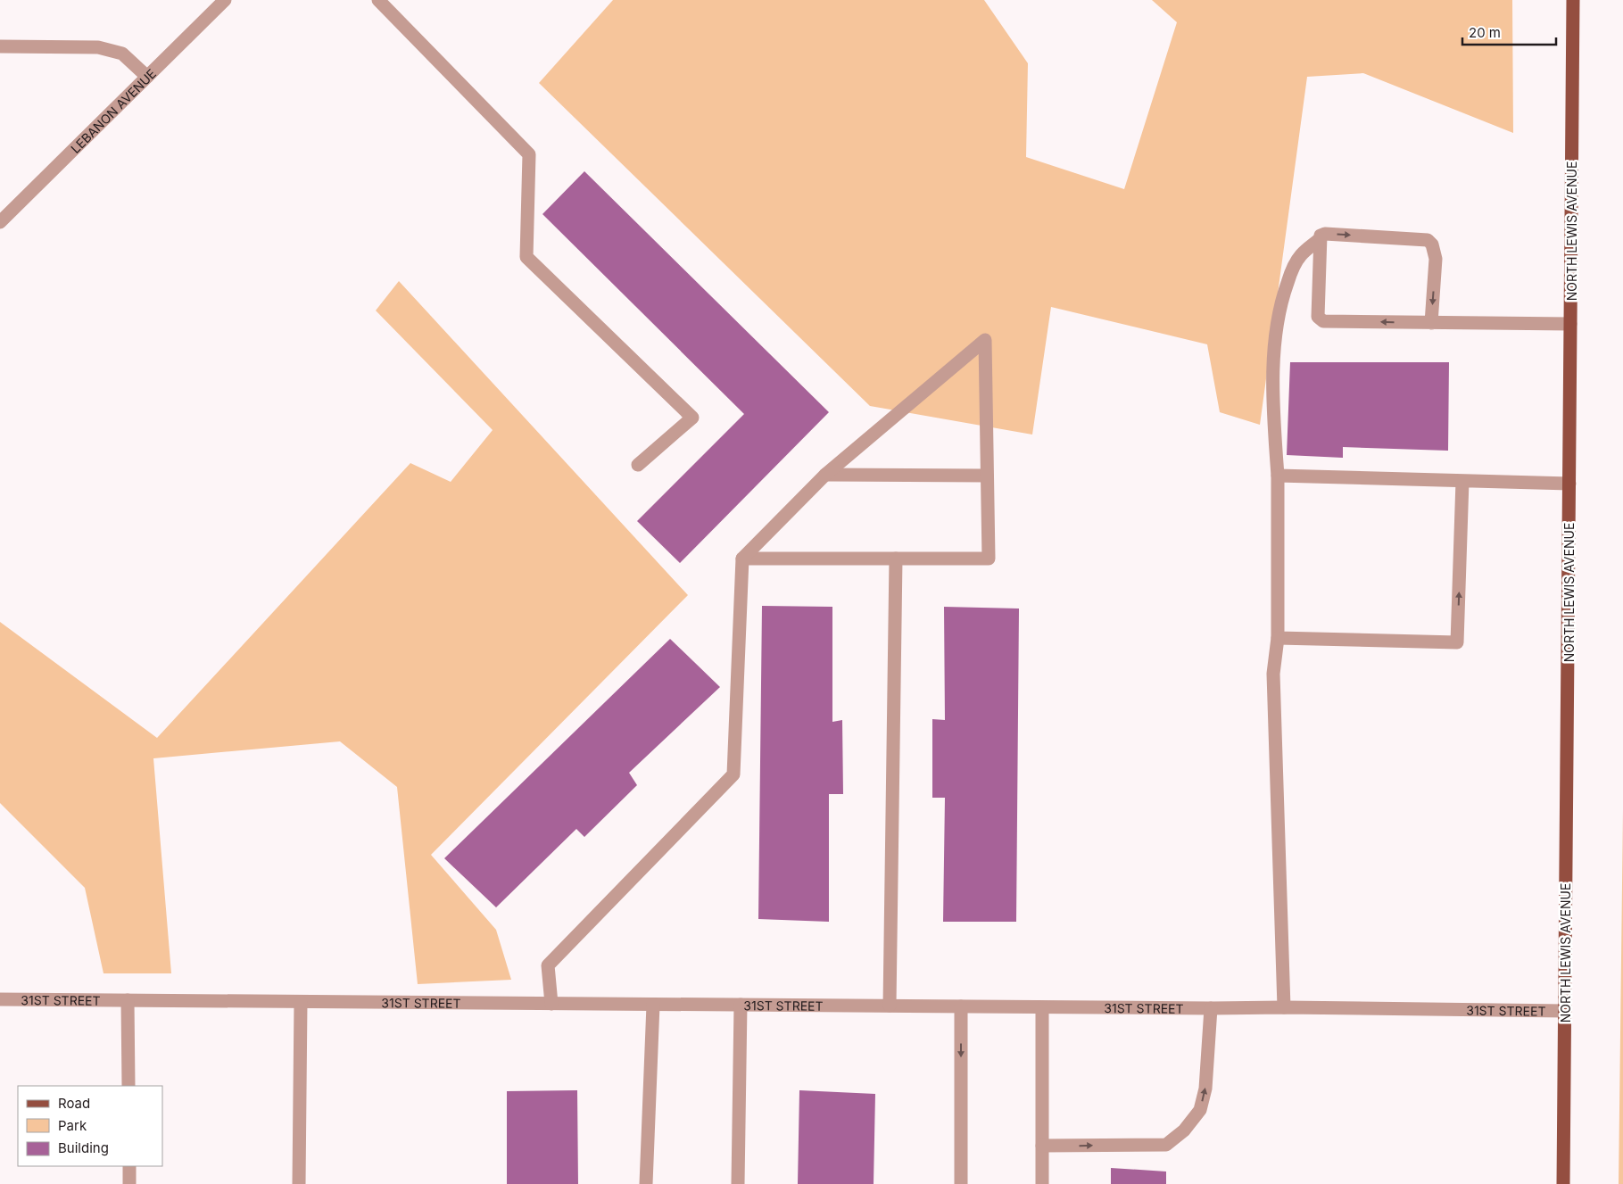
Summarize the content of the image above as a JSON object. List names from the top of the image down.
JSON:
{
  "streets": {
    "main road": ["NORTH LEWIS AVENUE"],
    "street": ["LEBANON AVENUE", "31ST STREET"]
  },
  "crossings": [
    ["NORTH LEWIS AVENUE", "31ST STREET"]
  ],
  "legend": ["Road", "Park", "Building"],
  "scale_bar": "20 m"
}
